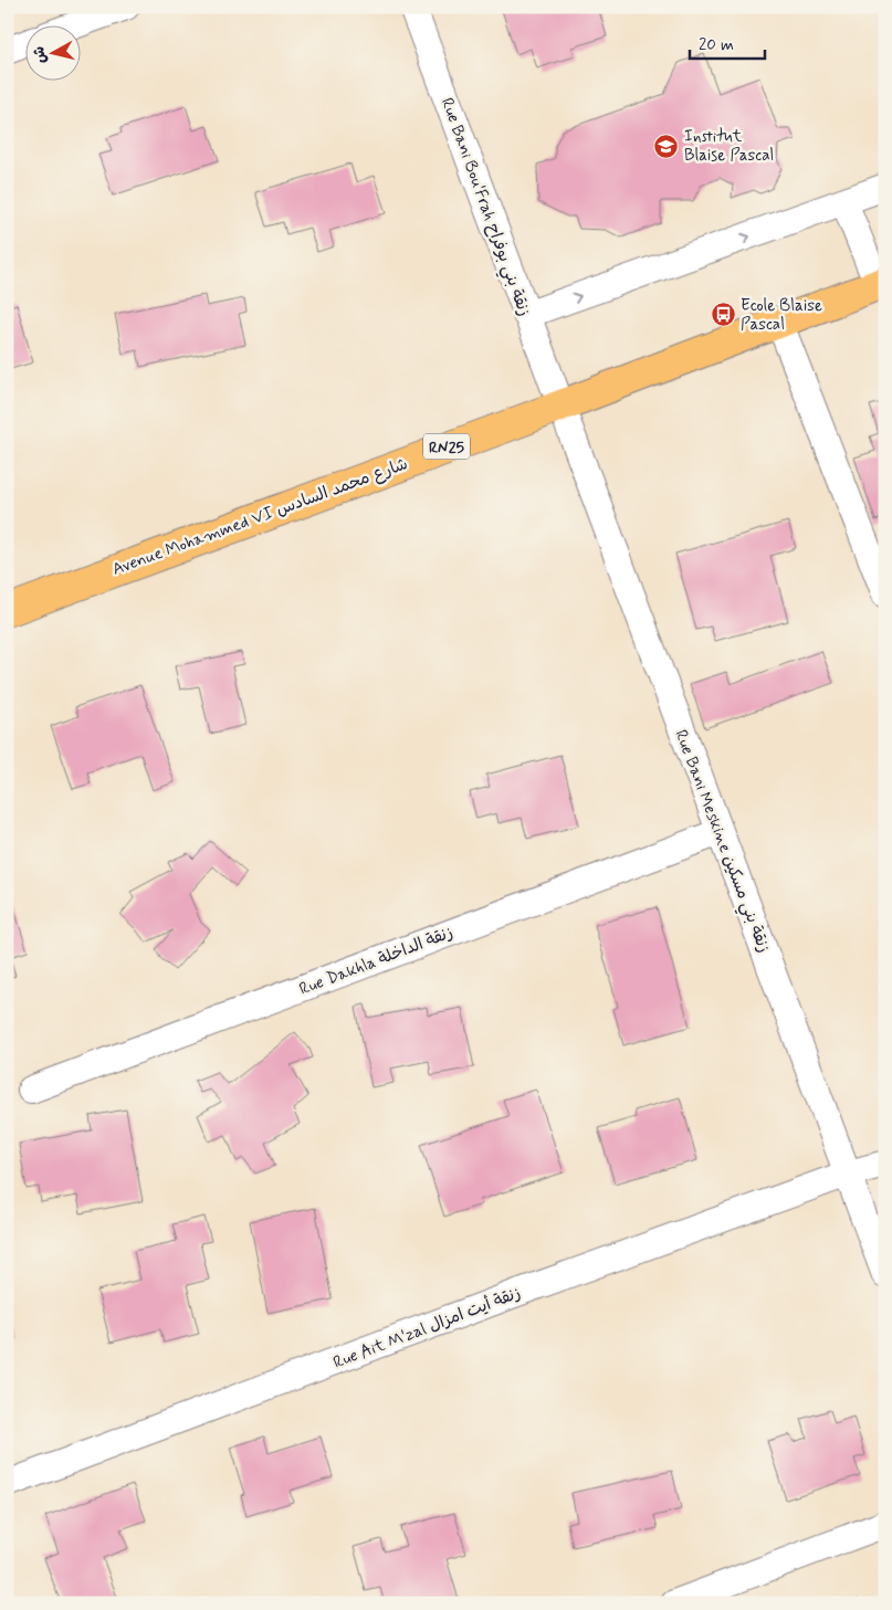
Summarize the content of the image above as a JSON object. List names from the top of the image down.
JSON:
{
  "streets": {
    "main road": ["RN25", "Avenue Mohammed VI شارع محمد السادس"],
    "street": [
      "Rue Bani Bou'Frah زنقة بني بوفراح",
      "Rue Bani Meskine زنقة بني مسكين",
      "Rue Dakhla زنقة الداخلة",
      "Rue Ait M'zal زنقة أيت امزال"
    ]
  },
  "crossings": [
    ["Rue Bani Bou'Frah زنقة بني بوفراح", "Avenue Mohammed VI شارع محمد السادس"],
    ["Rue Bani Bou'Frah زنقة بني بوفراح", "Rue Bani Meskine زنقة بني مسكين"],
    ["Avenue Mohammed VI شارع محمد السادس", "Rue Bani Meskine زنقة بني مسكين"],
    ["Rue Bani Meskine زنقة بني مسكين", "Rue Dakhla زنقة الداخلة"],
    ["Rue Bani Meskine زنقة بني مسكين", "Rue Ait M'zal زنقة أيت امزال"]
  ],
  "places": {
    "school or university": ["Institut Blaise Pascal"],
    "bus stop": ["Ecole Blaise Pascal"]
  },
  "scale_bar": "20 m",
  "north": "left"
}
